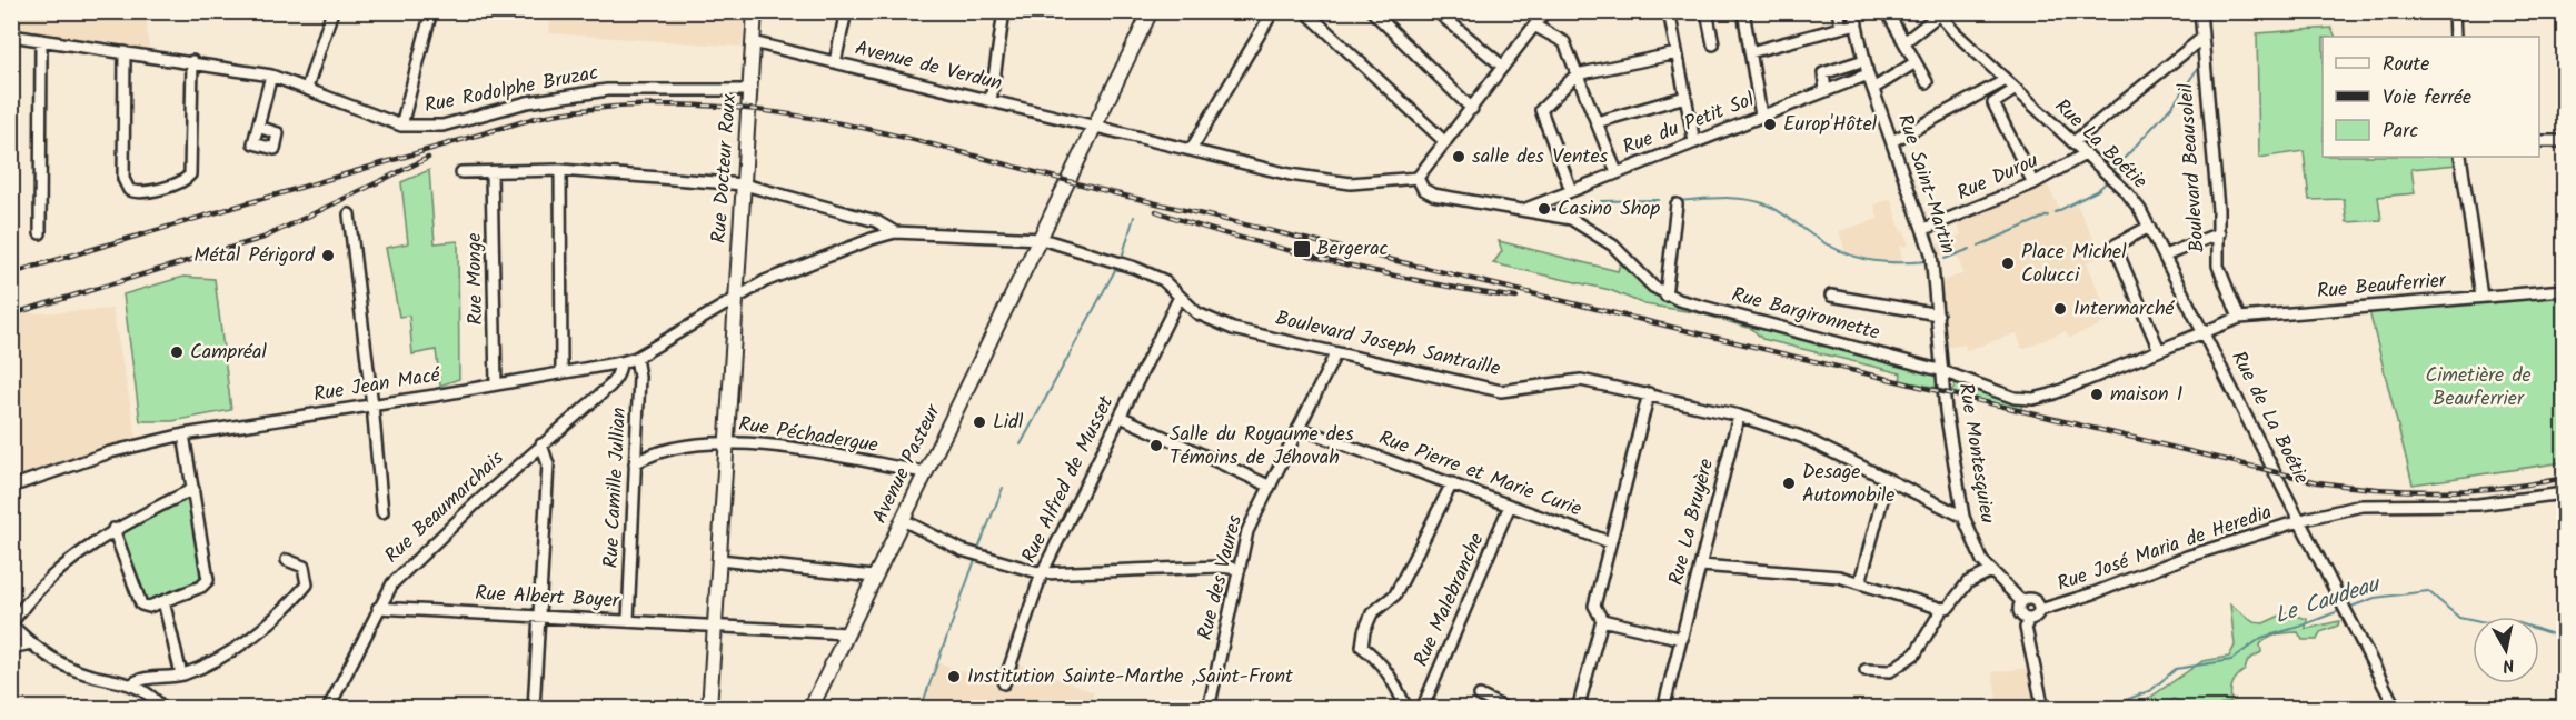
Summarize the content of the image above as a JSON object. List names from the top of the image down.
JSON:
{
  "streets": {
    "main road": ["Rue Docteur Roux", "Avenue Pasteur"],
    "street": [
      "Avenue de Verdun",
      "Rue Rodolphe Bruzac",
      "Rue du Petit Sol",
      "Rue La Boétie",
      "Boulevard Beausoleil",
      "Rue Durou",
      "Rue Saint-Martin",
      "Rue Monge",
      "Rue Beauferrier",
      "Rue Bargironnette",
      "Boulevard Joseph Santraille",
      "Rue Jean Macé",
      "Rue de La Boétie",
      "Rue Péchadergue",
      "Rue Montesquieu",
      "Rue Pierre et Marie Curie",
      "Rue Alfred de Musset",
      "Rue Camille Jullian",
      "Rue Beaumarchais",
      "Rue La Bruyère",
      "Rue José Maria de Heredia",
      "Rue des Vaures",
      "Rue Albert Boyer",
      "Rue Malebranche"
    ]
  },
  "crossings": [
    ["Avenue de Verdun", "Rue Docteur Roux"],
    ["Avenue de Verdun", "Rue Bargironnette"],
    ["Avenue de Verdun", "Avenue Pasteur"],
    ["Rue Rodolphe Bruzac", "Rue Docteur Roux"],
    ["Rue du Petit Sol", "Rue Saint-Martin"],
    ["Rue du Petit Sol", "Rue Bargironnette"],
    ["Rue La Boétie", "Rue Durou"],
    ["Rue La Boétie", "Rue Beauferrier"],
    ["Rue La Boétie", "Rue Bargironnette"],
    ["Rue La Boétie", "Rue de La Boétie"],
    ["Boulevard Beausoleil", "Rue Beauferrier"],
    ["Rue Docteur Roux", "Rue Jean Macé"],
    ["Rue Docteur Roux", "Rue Péchadergue"],
    ["Rue Docteur Roux", "Rue Albert Boyer"],
    ["Rue Durou", "Rue Saint-Martin"],
    ["Rue Saint-Martin", "Rue Bargironnette"],
    ["Rue Saint-Martin", "Rue Montesquieu"],
    ["Rue Monge", "Rue Jean Macé"],
    ["Rue Beauferrier", "Rue Bargironnette"],
    ["Rue Beauferrier", "Rue de La Boétie"],
    ["Rue Bargironnette", "Rue de La Boétie"],
    ["Rue Bargironnette", "Rue Montesquieu"],
    ["Boulevard Joseph Santraille", "Rue Jean Macé"],
    ["Boulevard Joseph Santraille", "Rue Montesquieu"],
    ["Boulevard Joseph Santraille", "Avenue Pasteur"],
    ["Boulevard Joseph Santraille", "Rue Alfred de Musset"],
    ["Boulevard Joseph Santraille", "Rue La Bruyère"],
    ["Boulevard Joseph Santraille", "Rue des Vaures"],
    ["Rue Jean Macé", "Rue Camille Jullian"],
    ["Rue Jean Macé", "Rue Beaumarchais"],
    ["Rue de La Boétie", "Rue José Maria de Heredia"],
    ["Rue Péchadergue", "Avenue Pasteur"],
    ["Rue Péchadergue", "Rue Camille Jullian"],
    ["Rue Montesquieu", "Rue José Maria de Heredia"],
    ["Avenue Pasteur", "Rue Albert Boyer"],
    ["Rue Pierre et Marie Curie", "Rue des Vaures"],
    ["Rue Pierre et Marie Curie", "Rue Malebranche"],
    ["Rue Camille Jullian", "Rue Albert Boyer"],
    ["Rue Beaumarchais", "Rue Albert Boyer"]
  ],
  "water": ["Le Caudeau"],
  "parks": ["Cimetière de Beauferrier"],
  "places": {
    "other": [
      "Europ'Hôtel",
      "salle des Ventes",
      "Casino Shop",
      "Métal Périgord",
      "Place Michel Colucci",
      "Intermarché",
      "Campréal",
      "maison 1",
      "Lidl",
      "Salle du Royaume des Témoins de Jéhovah",
      "Desage Automobile",
      "Institution Sainte-Marthe ,Saint-Front"
    ],
    "transit": ["Bergerac"]
  },
  "legend": ["Route", "Voie ferrée", "Parc"],
  "north": "bottom"
}
